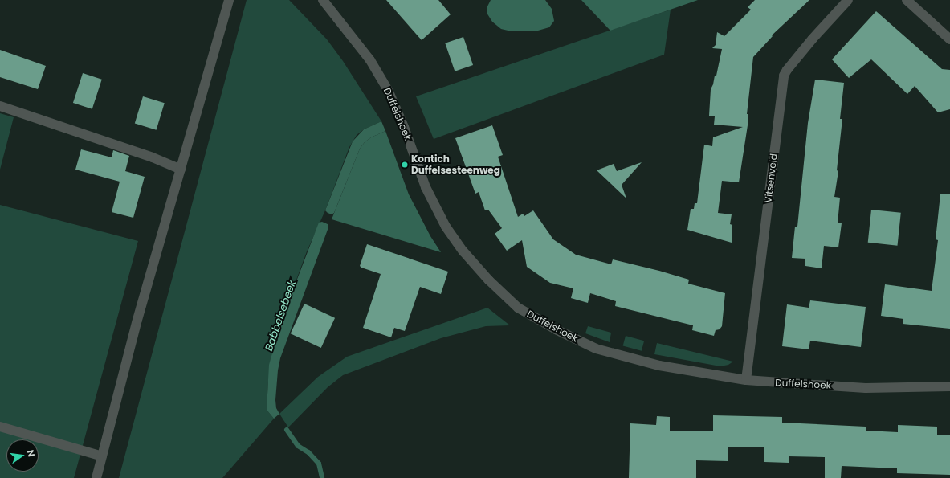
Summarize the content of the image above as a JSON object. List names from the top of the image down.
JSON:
{
  "streets": {
    "street": ["Duffelshoek", "Vitsenveld"]
  },
  "crossings": [
    ["Duffelshoek", "Vitsenveld"]
  ],
  "water": ["Babbelsebeek"],
  "places": ["Kontich Duffelsesteenweg"],
  "north": "right"
}
